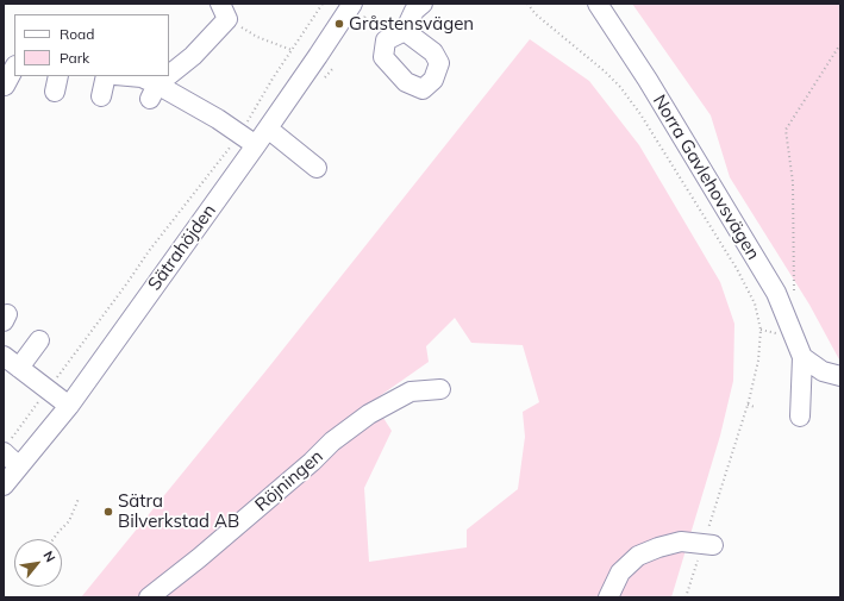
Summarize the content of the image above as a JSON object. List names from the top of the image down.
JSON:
{
  "streets": {
    "street": ["Norra Gavlehovsvägen", "Sätrahöjden", "Röjningen"]
  },
  "places": ["Gråstensvägen", "Sätra Bilverkstad AB"],
  "legend": ["Road", "Park"],
  "north": "top right"
}
